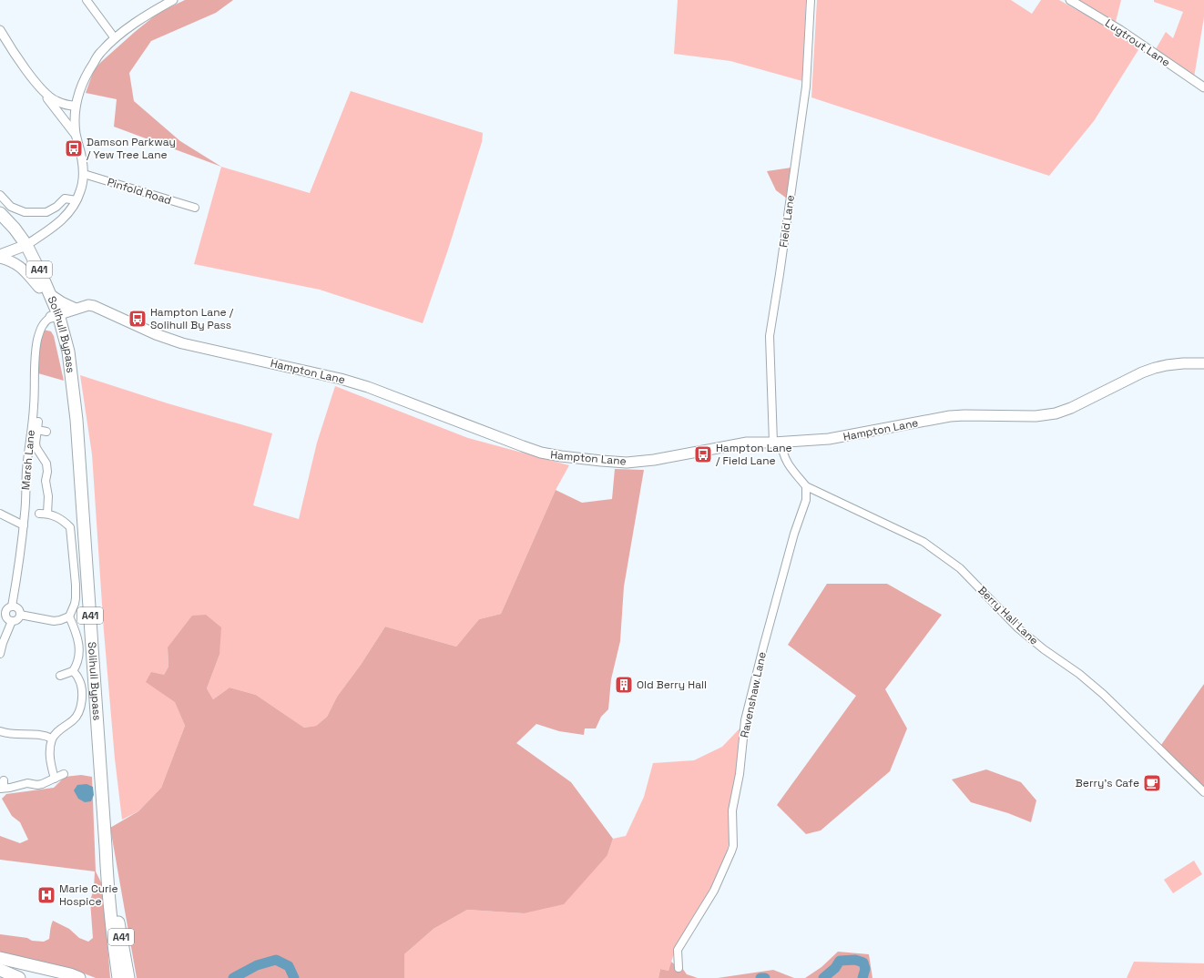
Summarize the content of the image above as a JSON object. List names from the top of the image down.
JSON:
{
  "streets": {
    "highway": ["A41", "Solihull Bypass"],
    "main road": ["Hampton Lane"],
    "street": [
      "Lugtrout Lane",
      "Pinfold Road",
      "Field Lane",
      "Marsh Lane",
      "Berry Hall Lane",
      "Ravenshaw Lane"
    ]
  },
  "crossings": [
    ["Field Lane", "Hampton Lane"],
    ["Solihull Bypass", "Hampton Lane"],
    ["Solihull Bypass", "Marsh Lane"],
    ["Hampton Lane", "Marsh Lane"],
    ["Berry Hall Lane", "Ravenshaw Lane"]
  ],
  "places": {
    "bus stop": ["Damson Parkway / Yew Tree Lane", "Hampton Lane / Solihull By Pass", "Hampton Lane / Field Lane"],
    "building": ["Old Berry Hall"],
    "cafe": ["Berry’s Cafe"],
    "hospital": ["Marie Curie Hospice"]
  }
}
